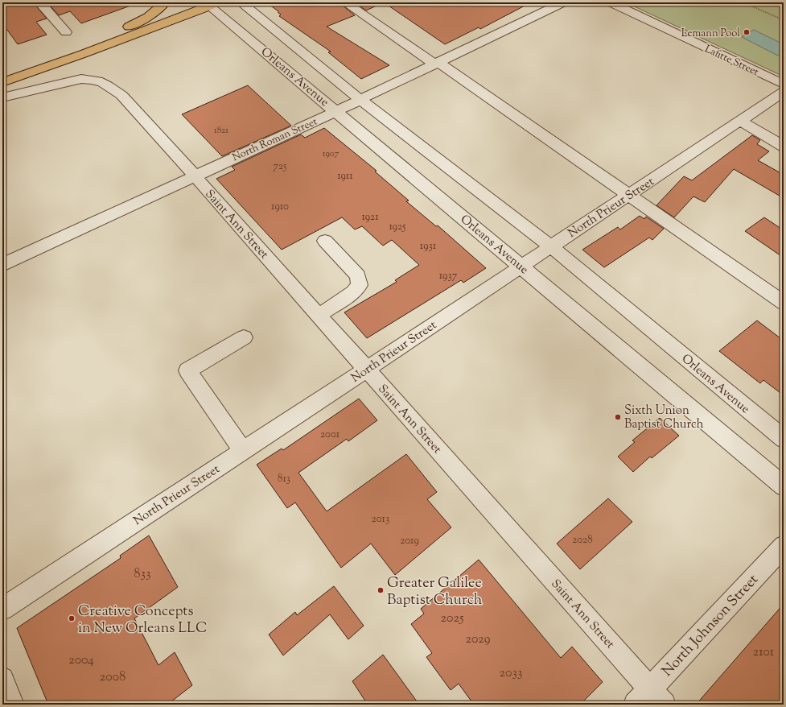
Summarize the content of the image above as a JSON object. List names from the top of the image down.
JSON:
{
  "streets": {
    "street": [
      "Lafitte Street",
      "Orleans Avenue",
      "North Roman Street",
      "North Prieur Street",
      "Saint Ann Street",
      "North Johnson Street"
    ]
  },
  "crossings": [
    ["Orleans Avenue", "North Roman Street"],
    ["Orleans Avenue", "North Prieur Street"],
    ["North Roman Street", "Saint Ann Street"],
    ["North Prieur Street", "Saint Ann Street"],
    ["Saint Ann Street", "North Johnson Street"]
  ],
  "places": [
    "Lemann Pool",
    "Sixth Union Baptist Church",
    "Greater Galilee Baptist Church",
    "Creative Concepts in New Orleans LLC"
  ],
  "house_numbers": [
    "1821",
    "1907",
    "725",
    "1911",
    "1910",
    "1921",
    "1925",
    "1931",
    "1937",
    "2001",
    "813",
    "2013",
    "2028",
    "2019",
    "833",
    "2025",
    "2029",
    "2101",
    "2004",
    "2033",
    "2008"
  ]
}
